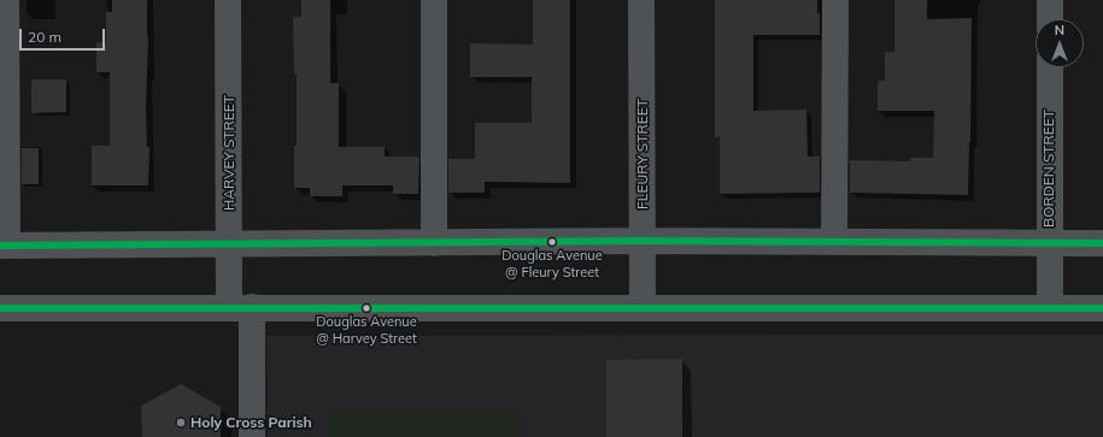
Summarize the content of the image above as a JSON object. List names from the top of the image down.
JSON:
{
  "streets": {
    "street": ["HARVEY STREET", "FLEURY STREET", "BORDEN STREET"]
  },
  "places": ["Douglas Avenue @ Fleury Street", "Douglas Avenue @ Harvey Street", "Holy Cross Parish"],
  "scale_bar": "20 m",
  "north": "top"
}
